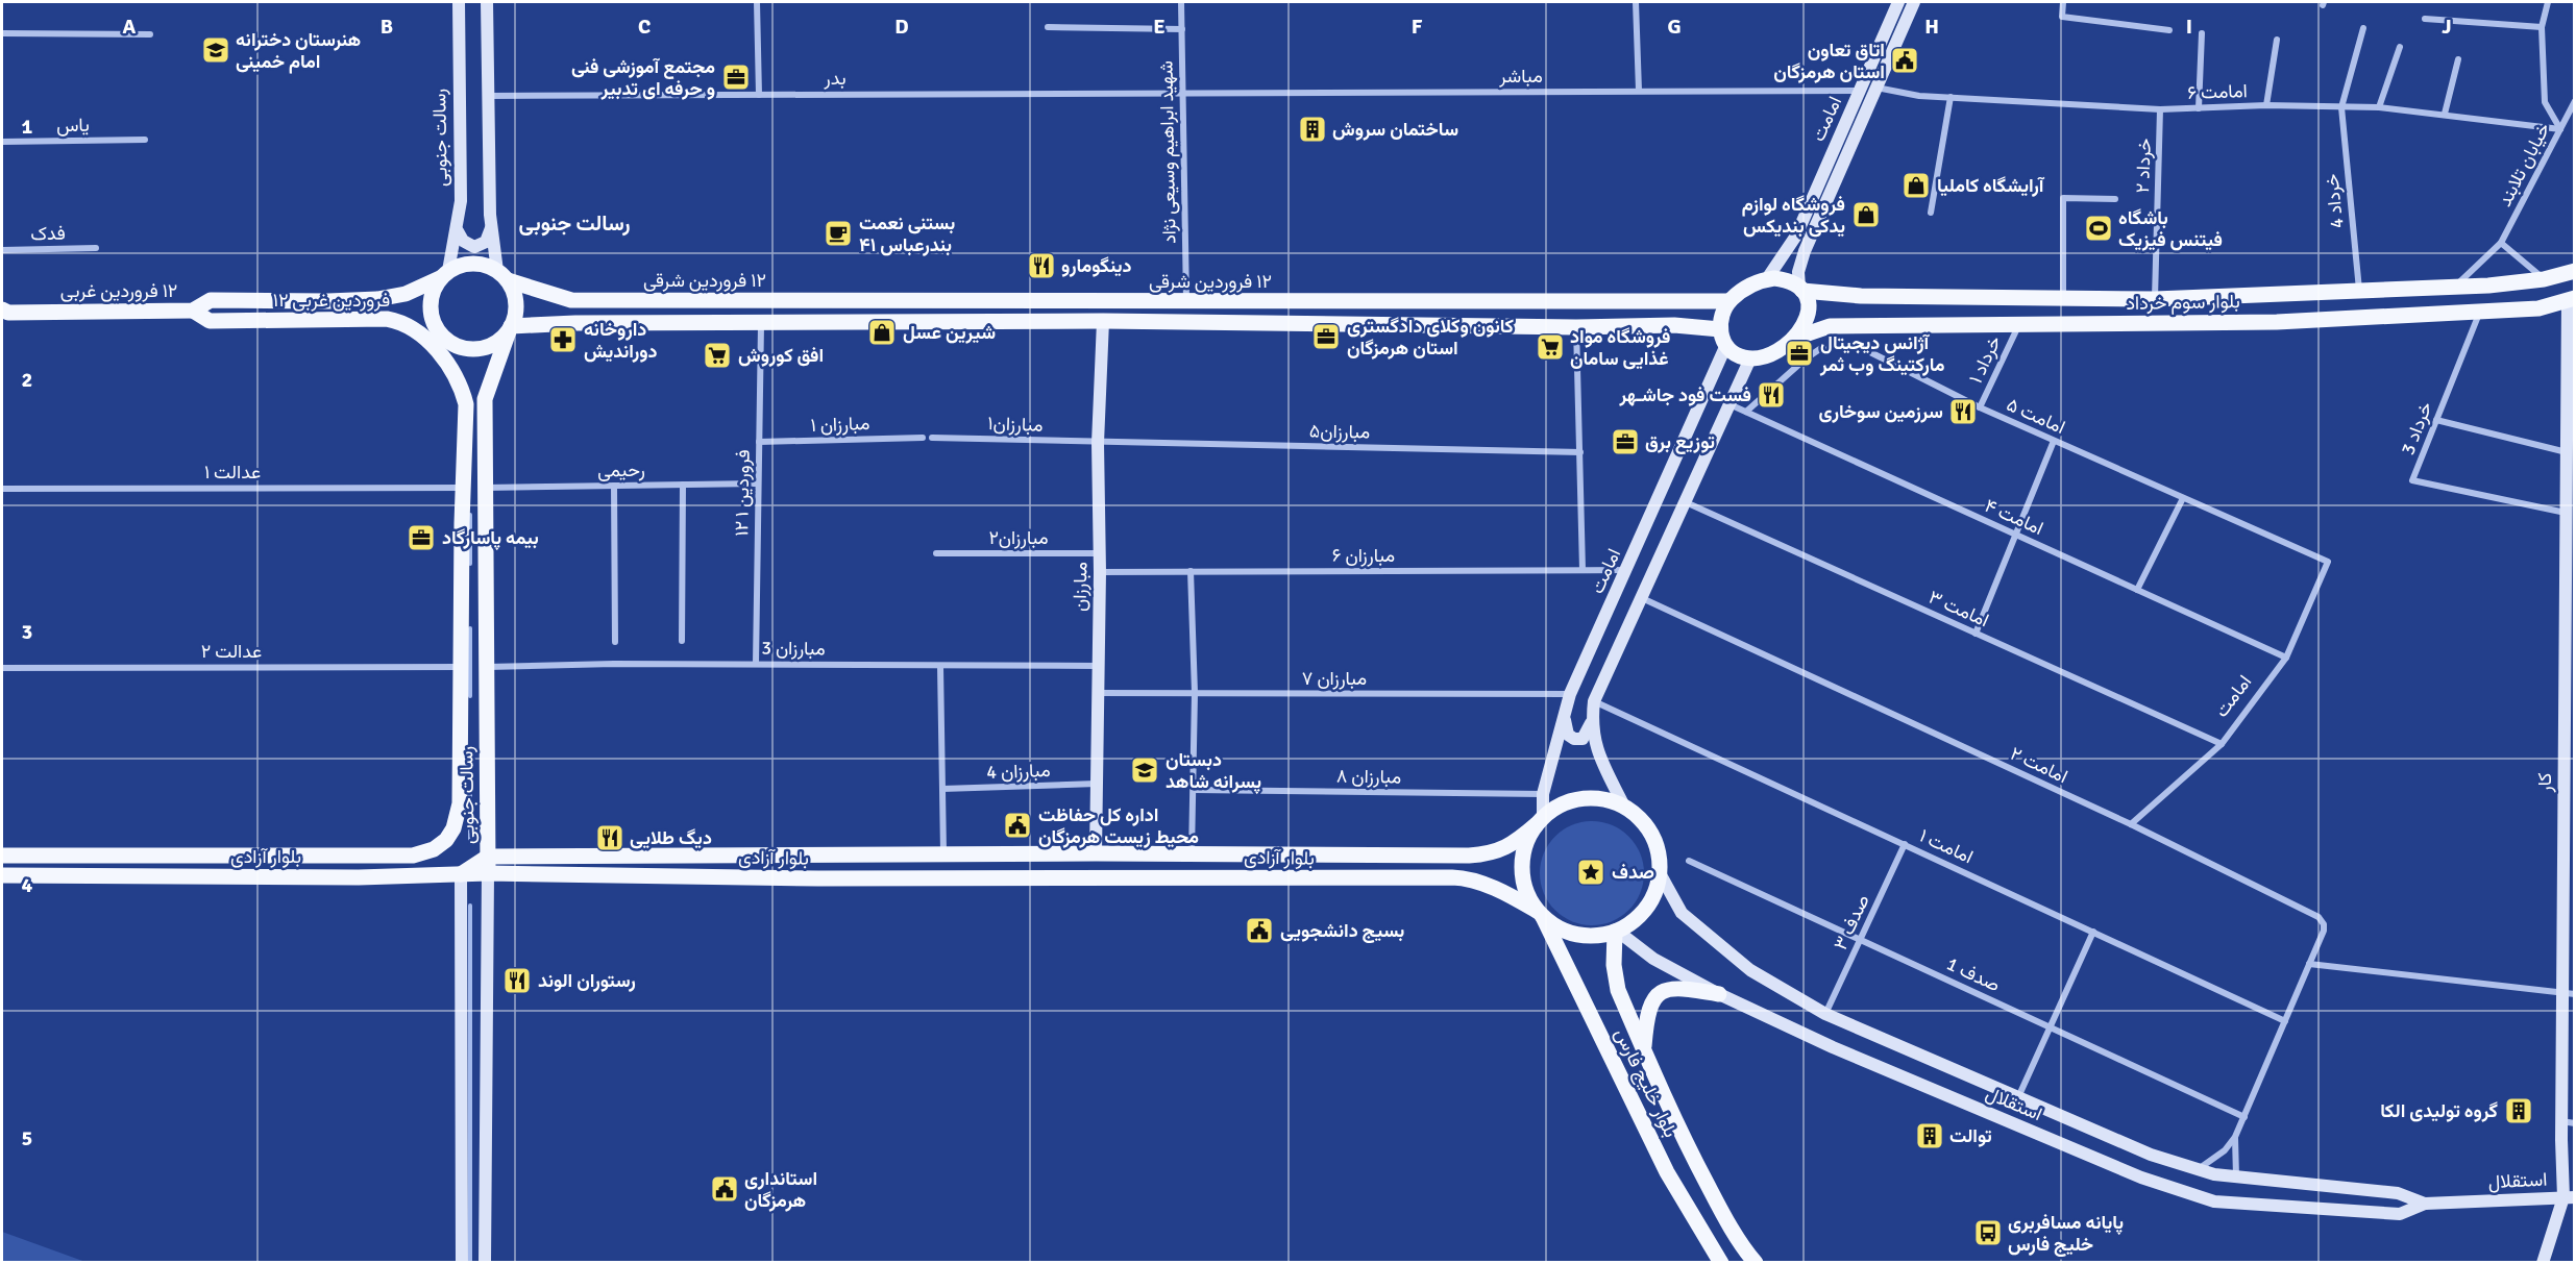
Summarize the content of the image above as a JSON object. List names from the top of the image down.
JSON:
{
  "streets": {
    "main road": [
      "رسالت جنوبی",
      "١٢ فروردین شرقی",
      "١٢ فروردین غربى",
      "۱۲ فروردین غربی",
      "بلوار سوم خرداد",
      "بلوار آزادی",
      "بلوار خلیج فارس"
    ],
    "street": [
      "مباشر",
      "بدر",
      "امامت ۶",
      "امامت",
      "یاس",
      "شهید ابراهیم وسیعی نژاد",
      "خیابان تلابند",
      "خرداد ۲",
      "خرداد 4",
      "فدک",
      "خرداد ۱",
      "امامت ۵",
      "مبارزان ۱",
      "مبارزان۱",
      "خرداد 3",
      "مبارزان۵",
      "رحیمی",
      "عدالت ۱",
      "۱۲ فروردین ۱",
      "امامت ۴",
      "مبارزان۲",
      "مبارزان ۶",
      "مبارزان",
      "امامت ۳",
      "مبارزان 3",
      "عدالت ۲",
      "مبارزان ۷",
      "امامت ۲",
      "مبارزان 4",
      "مبارزان ۸",
      "کار",
      "امامت ۱",
      "صدف ۳",
      "صدف 1",
      "استقلال"
    ]
  },
  "crossings": [
    ["مباشر", "بدر"],
    ["مباشر", "امامت"],
    ["مباشر", "شهید ابراهیم وسیعی نژاد"],
    ["بدر", "شهید ابراهیم وسیعی نژاد"],
    ["امامت ۶", "امامت"],
    ["امامت ۶", "خیابان تلابند"],
    ["امامت ۶", "خرداد ۲"],
    ["امامت ۶", "خرداد 4"],
    ["امامت", "١٢ فروردین شرقی"],
    ["امامت", "بلوار سوم خرداد"],
    ["امامت", "امامت ۵"],
    ["امامت", "امامت ۴"],
    ["امامت", "مبارزان ۶"],
    ["امامت", "امامت ۳"],
    ["امامت", "مبارزان ۷"],
    ["امامت", "امامت ۲"],
    ["امامت", "مبارزان ۸"],
    ["امامت", "بلوار آزادی"],
    ["امامت", "بلوار خلیج فارس"],
    ["امامت", "استقلال"],
    ["رسالت جنوبی", "١٢ فروردین شرقی"],
    ["رسالت جنوبی", "۱۲ فروردین غربی"],
    ["رسالت جنوبی", "رحیمی"],
    ["رسالت جنوبی", "عدالت ۱"],
    ["رسالت جنوبی", "مبارزان 3"],
    ["رسالت جنوبی", "عدالت ۲"],
    ["رسالت جنوبی", "بلوار آزادی"],
    ["شهید ابراهیم وسیعی نژاد", "١٢ فروردین شرقی"],
    ["خیابان تلابند", "بلوار سوم خرداد"],
    ["خرداد ۲", "بلوار سوم خرداد"],
    ["خرداد 4", "بلوار سوم خرداد"],
    ["١٢ فروردین شرقی", "۱۲ فروردین غربی"],
    ["١٢ فروردین شرقی", "بلوار سوم خرداد"],
    ["١٢ فروردین غربى", "۱۲ فروردین غربی"],
    ["بلوار سوم خرداد", "خرداد ۱"],
    ["بلوار سوم خرداد", "خرداد 3"],
    ["بلوار سوم خرداد", "کار"],
    ["خرداد ۱", "امامت ۵"],
    ["امامت ۵", "امامت ۴"],
    ["مبارزان ۱", "۱۲ فروردین ۱"],
    ["مبارزان۱", "مبارزان۵"],
    ["مبارزان۱", "مبارزان"],
    ["خرداد 3", "کار"],
    ["مبارزان۵", "مبارزان"],
    ["رحیمی", "۱۲ فروردین ۱"],
    ["۱۲ فروردین ۱", "مبارزان 3"],
    ["مبارزان۲", "مبارزان"],
    ["مبارزان ۶", "مبارزان"],
    ["مبارزان", "مبارزان 3"],
    ["مبارزان", "مبارزان ۷"],
    ["مبارزان", "مبارزان 4"],
    ["مبارزان", "بلوار آزادی"],
    ["امامت ۲", "امامت ۱"],
    ["امامت ۲", "صدف 1"],
    ["کار", "استقلال"],
    ["امامت ۱", "صدف ۳"],
    ["بلوار آزادی", "بلوار خلیج فارس"],
    ["بلوار آزادی", "استقلال"],
    ["صدف ۳", "صدف 1"],
    ["صدف ۳", "استقلال"],
    ["بلوار خلیج فارس", "استقلال"]
  ],
  "districts": ["رسالت جنوبی"],
  "places": {
    "school or university": ["هنرستان دخترانه امام خمینی", "دبستان پسرانه شاهد"],
    "public building": [
      "اتاق تعاون استان هرمزگان",
      "اداره کل حفاظت محیط زیست هرمزگان",
      "بسیج دانشجویی",
      "استانداری هرمزگان"
    ],
    "office": [
      "مجتمع آموزشی فنی و حرفه ای تدبیر",
      "کانون وکلای دادگستری استان هرمزگان",
      "آژانس دیجیتال مارکتینگ وب ثمر",
      "توزیع برق",
      "بیمه پاسارگاد"
    ],
    "building": ["ساختمان سروش", "گروه تولیدی الکا", "توالت"],
    "shop": ["آرایشگاه کاملیا", "فروشگاه لوازم یدکی بندیکس", "شیرین عسل"],
    "sports": ["باشگاه فیتنس فیزیک"],
    "cafe": ["بستنی نعمت بندرعباس ۴۱"],
    "restaurant": [
      "دینگومارو",
      "فست فود جاشـهر",
      "سرزمین سوخاری",
      "دیگ طلایی",
      "رستوران الوند"
    ],
    "pharmacy": ["داروخانه دوراندیش"],
    "supermarket": ["فروشگاه مواد غذایی سامان", "افق کوروش"],
    "place": ["صدف"],
    "bus stop": ["پایانه مسافربری خلیج فارس"]
  },
  "grid": {
    "columns": [
      "A",
      "B",
      "C",
      "D",
      "E",
      "F",
      "G",
      "H",
      "I",
      "J"
    ],
    "rows": [
      "1",
      "2",
      "3",
      "4",
      "5"
    ]
  }
}
